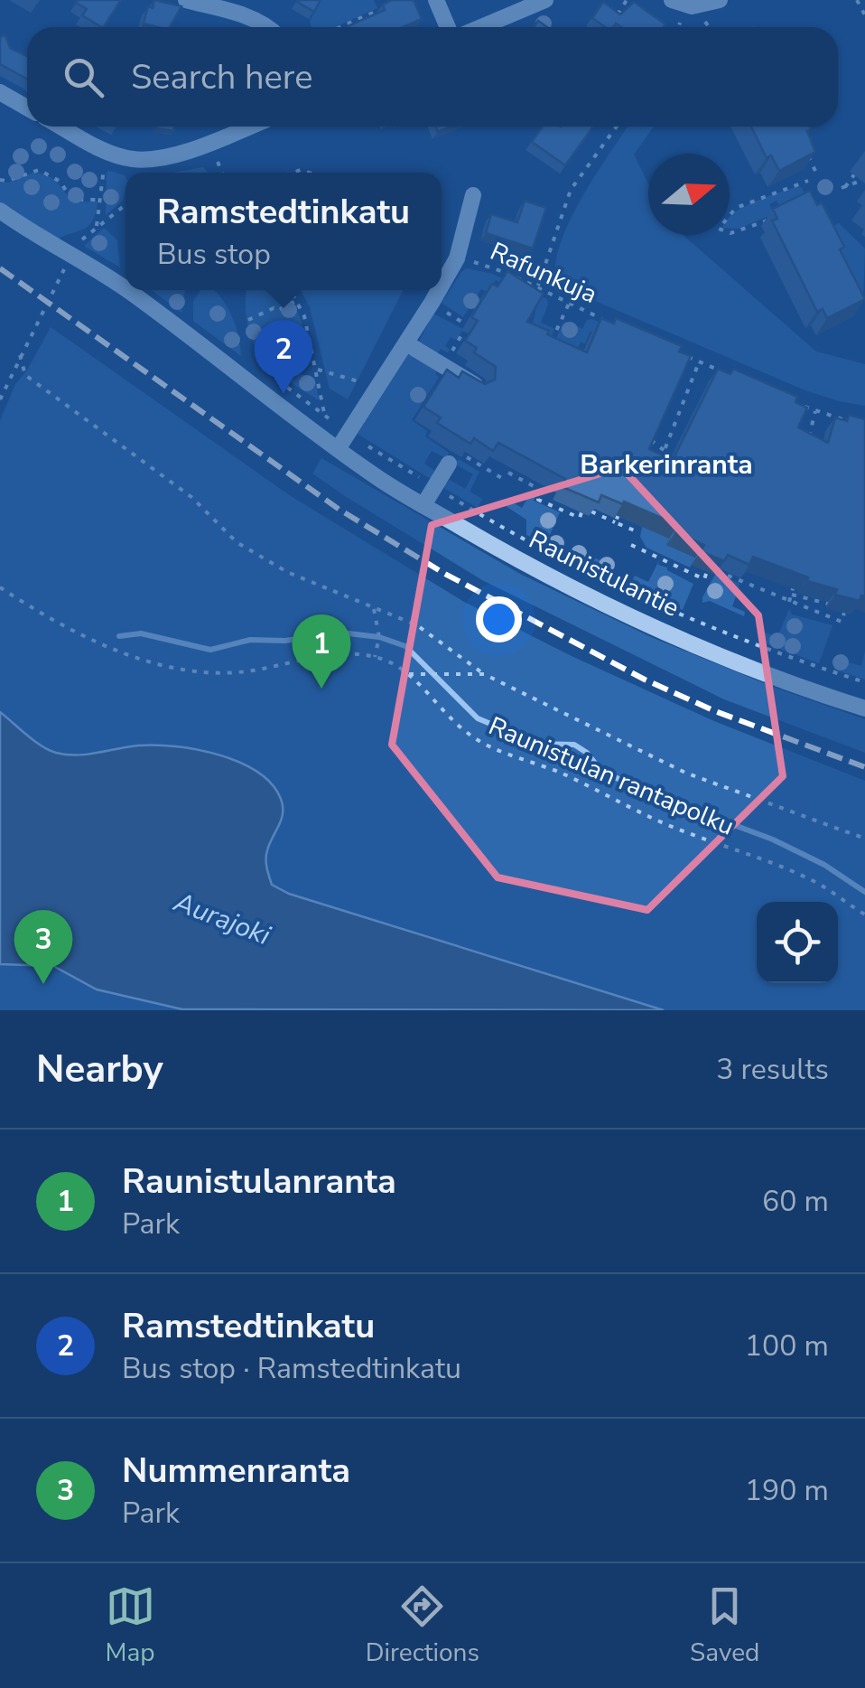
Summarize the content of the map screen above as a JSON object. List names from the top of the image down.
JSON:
{
  "streets": {
    "street": ["Raunistulantie"],
    "path": ["Rafunkuja", "Raunistulan rantapolku"]
  },
  "districts": ["Barkerinranta"],
  "water": ["Aurajoki"],
  "north": "right",
  "page": {
    "search": "Search here",
    "popup": ["Ramstedtinkatu", "Bus stop"],
    "pins": ["2", "1", "3"],
    "heading": ["Nearby", "3 results"],
    "list": [
      {
        "mark": "1",
        "name": "Raunistulanranta",
        "note": "Park",
        "value": "60 m"
      },
      {
        "mark": "2",
        "name": "Ramstedtinkatu",
        "note": "Bus stop · Ramstedtinkatu",
        "value": "100 m"
      },
      {
        "mark": "3",
        "name": "Nummenranta",
        "note": "Park",
        "value": "190 m"
      }
    ],
    "nav": ["Map", "Directions", "Saved"]
  }
}
